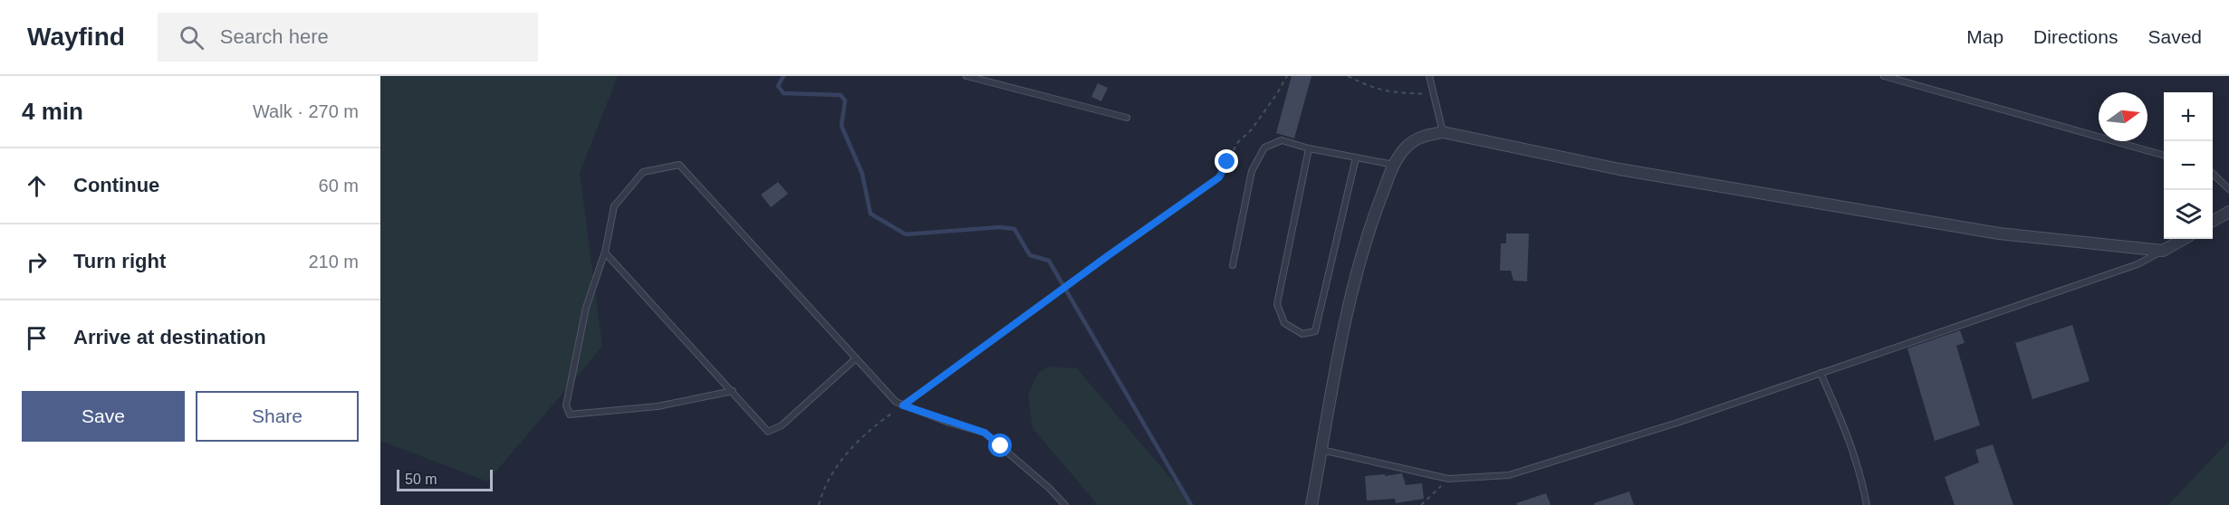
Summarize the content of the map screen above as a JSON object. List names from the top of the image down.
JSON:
{
  "scale_bar": "50 m",
  "north": "right",
  "page": {
    "header": "Wayfind",
    "search": "Search here",
    "nav": ["Map", "Directions", "Saved"],
    "heading": ["4 min", "Walk · 270 m"],
    "map_buttons": ["+", "−"],
    "list": [
      ["Continue", "60 m"],
      ["Turn right", "210 m"],
      "Arrive at destination"
    ],
    "buttons": ["Save", "Share"],
    "scale": "50 m"
  }
}
